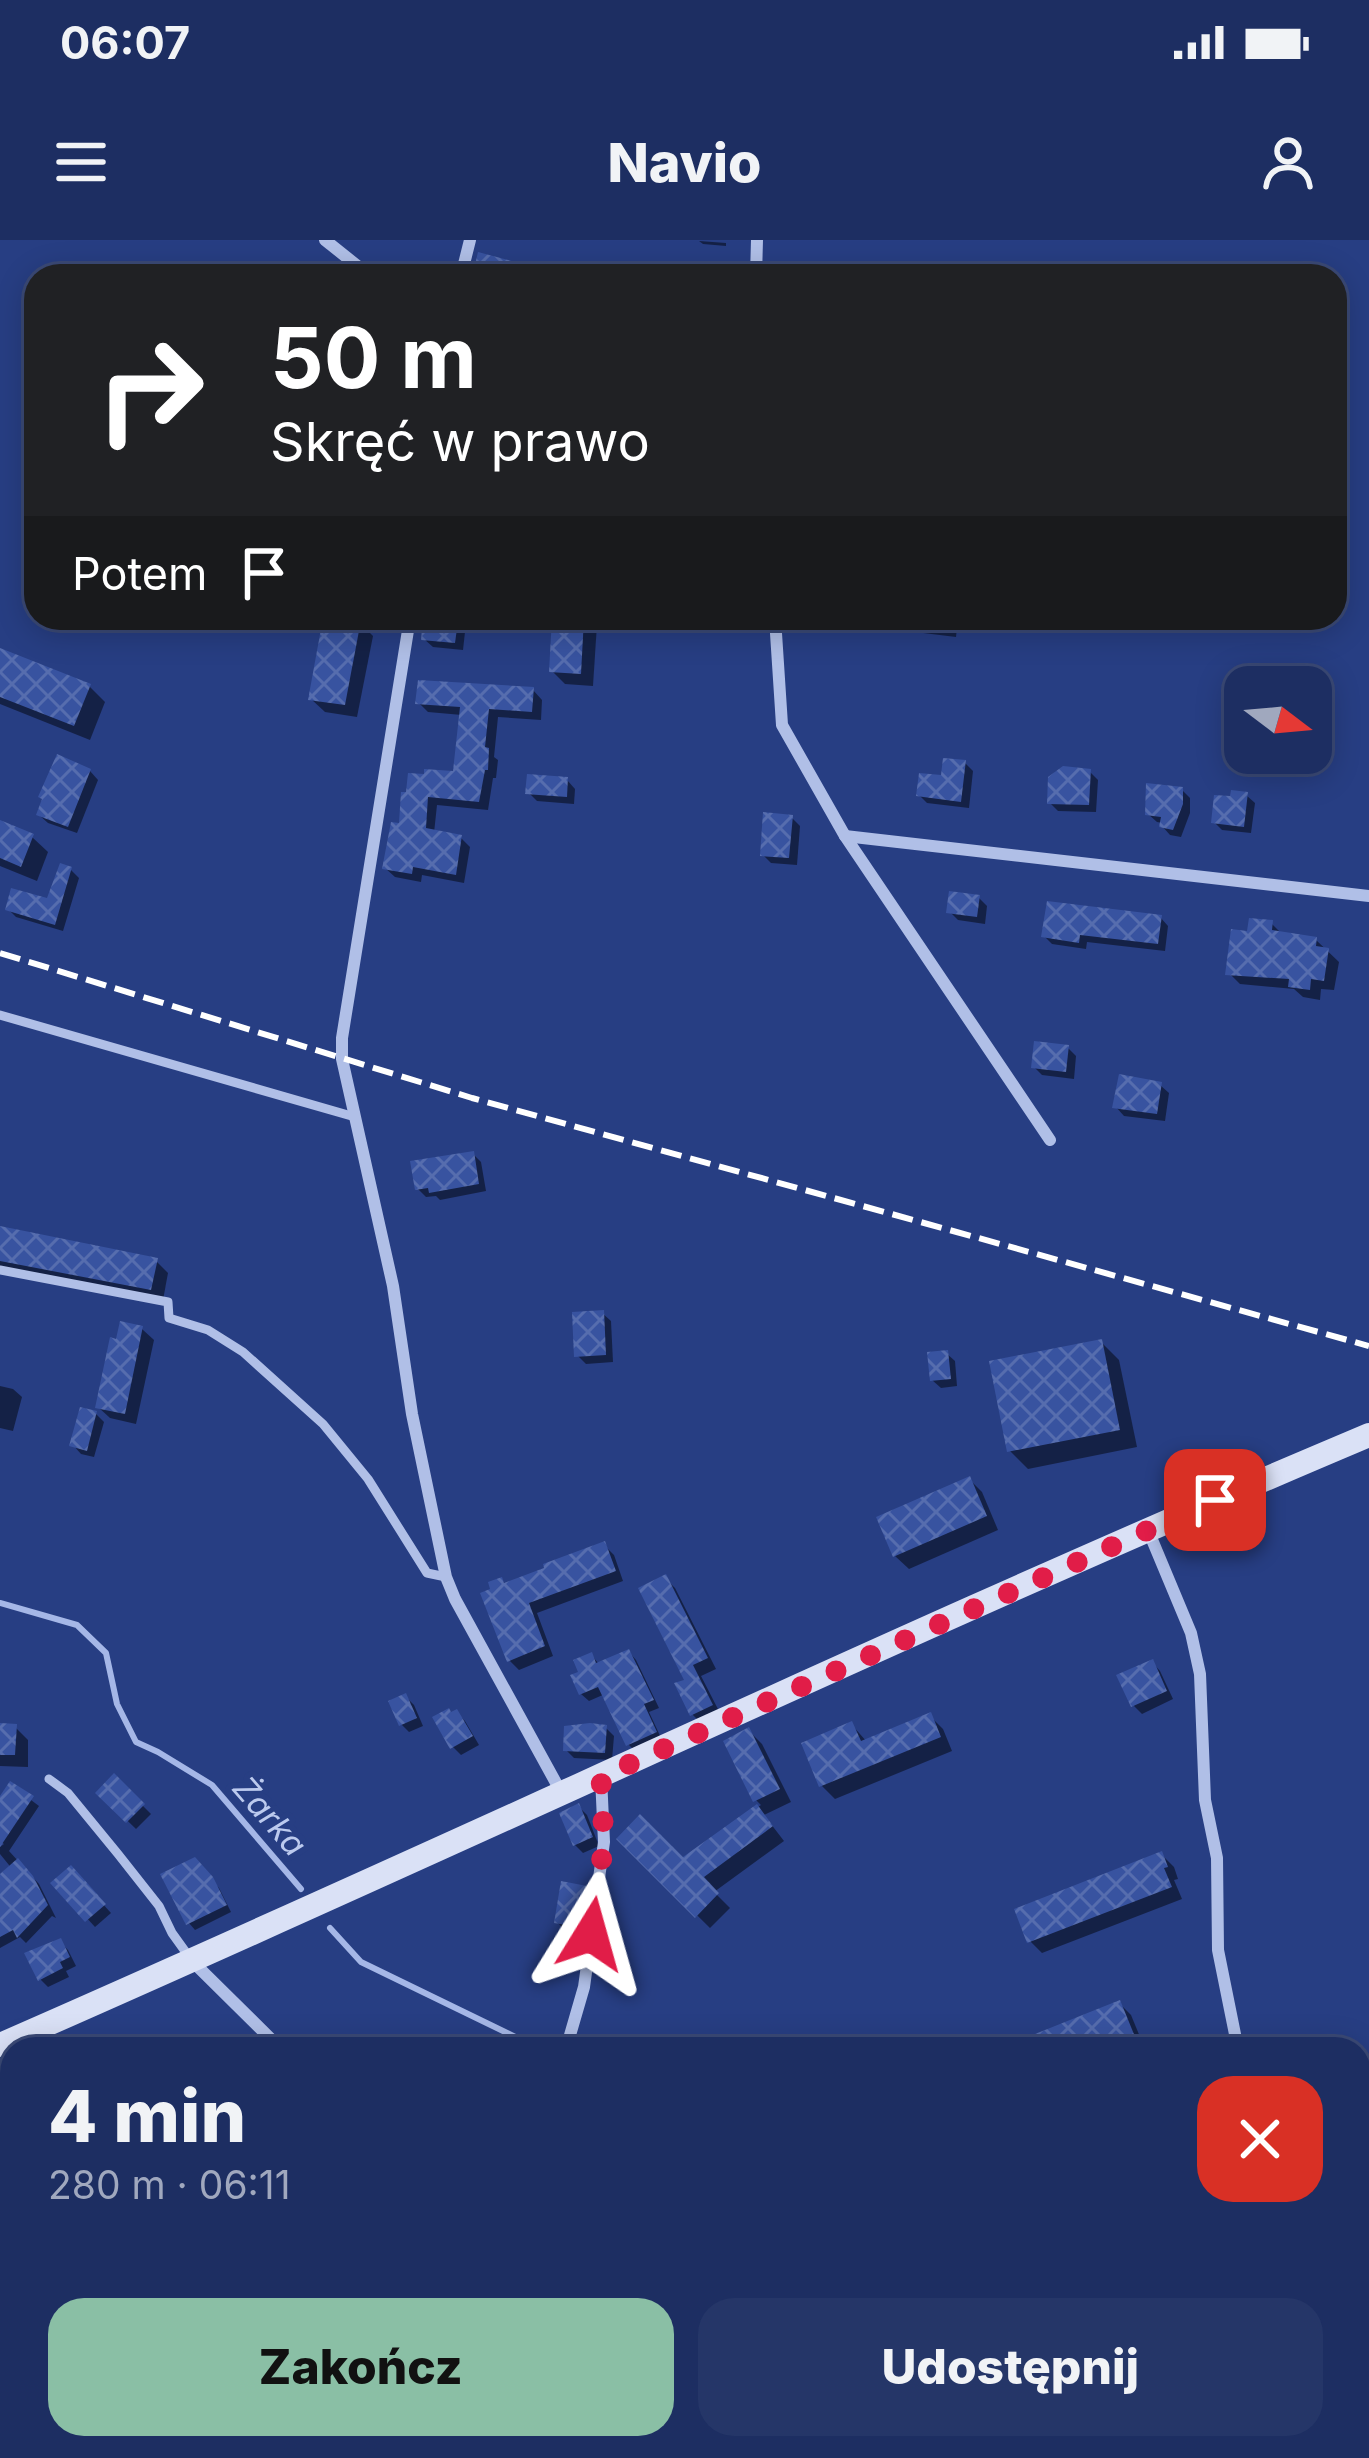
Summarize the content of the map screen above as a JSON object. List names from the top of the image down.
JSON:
{
  "water": ["Żarka"],
  "north": "right",
  "page": {
    "status": "06:07",
    "header": "Navio",
    "turn": ["50 m", "Skręć w prawo"],
    "then": "Potem",
    "heading": ["4 min", "280 m · 06:11"],
    "buttons": ["Zakończ", "Udostępnij"]
  }
}
